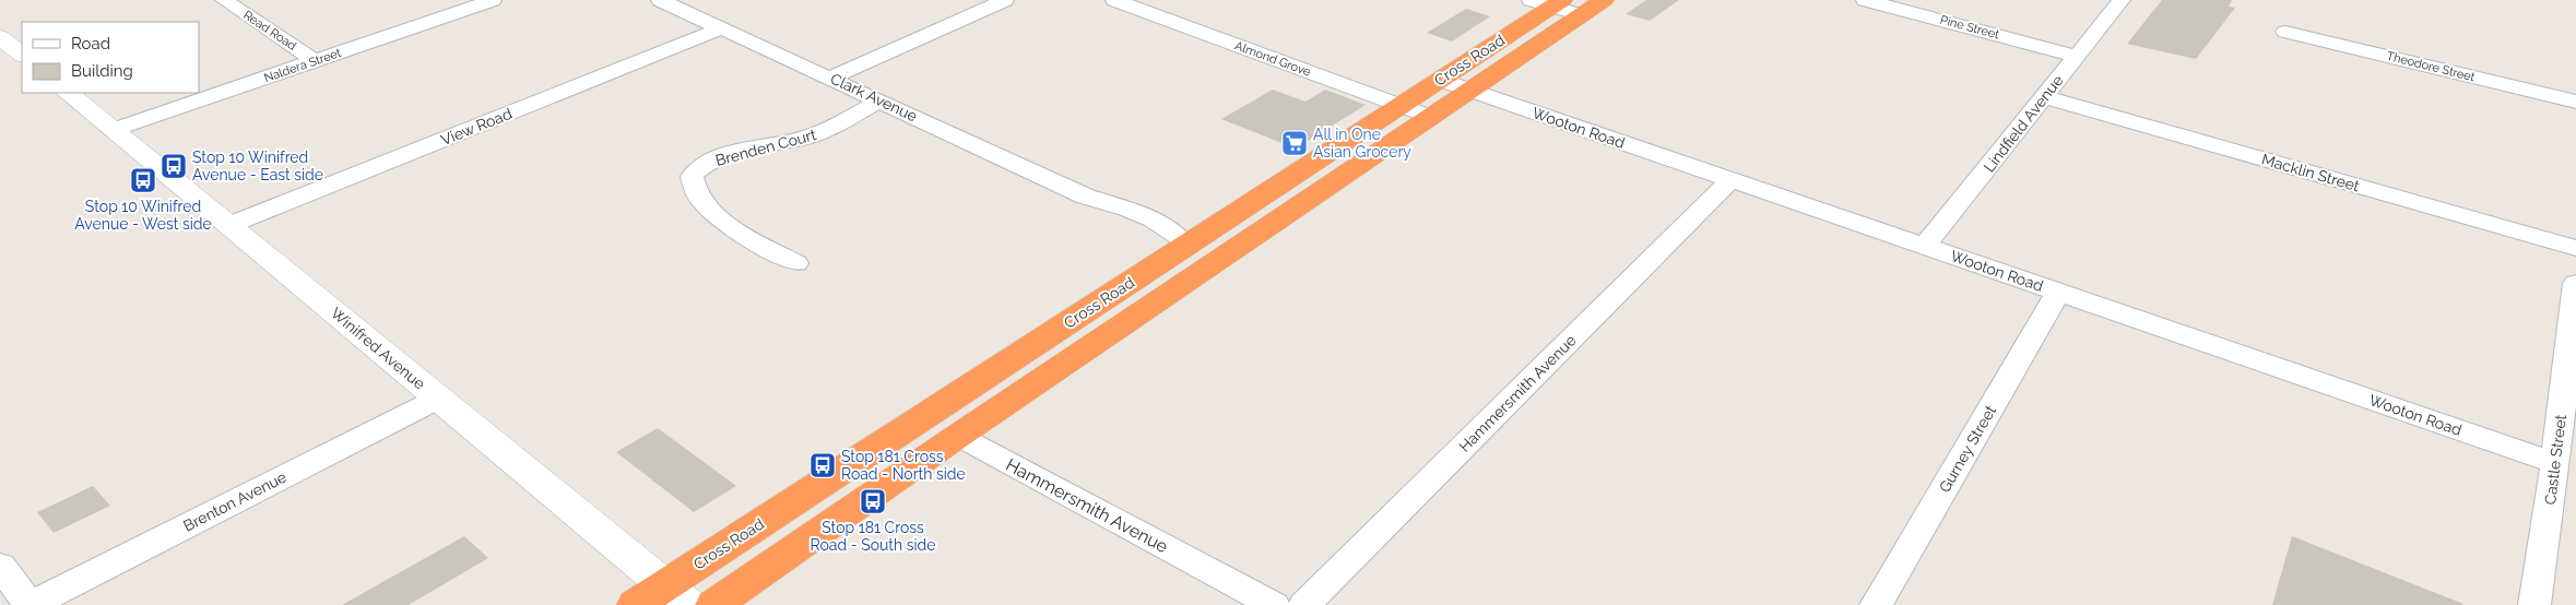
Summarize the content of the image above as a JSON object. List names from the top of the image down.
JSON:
{
  "streets": {
    "highway": ["Cross Road"],
    "street": [
      "Pine Street",
      "Read Road",
      "Almond Grove",
      "Naldera Street",
      "Theodore Street",
      "Clark Avenue",
      "Lindfield Avenue",
      "View Road",
      "Wooton Road",
      "Brenden Court",
      "Macklin Street",
      "Winifred Avenue",
      "Hammersmith Avenue",
      "Gurney Street",
      "Castle Street",
      "Brenton Avenue"
    ]
  },
  "crossings": [
    ["Pine Street", "Lindfield Avenue"],
    ["Read Road", "Naldera Street"],
    ["Almond Grove", "Cross Road"],
    ["Cross Road", "Clark Avenue"],
    ["Cross Road", "Wooton Road"],
    ["Cross Road", "Winifred Avenue"],
    ["Cross Road", "Hammersmith Avenue"],
    ["Naldera Street", "Winifred Avenue"],
    ["Clark Avenue", "View Road"],
    ["Clark Avenue", "Brenden Court"],
    ["Lindfield Avenue", "Wooton Road"],
    ["Lindfield Avenue", "Macklin Street"],
    ["View Road", "Winifred Avenue"],
    ["Wooton Road", "Hammersmith Avenue"],
    ["Wooton Road", "Gurney Street"],
    ["Wooton Road", "Castle Street"],
    ["Winifred Avenue", "Brenton Avenue"]
  ],
  "places": {
    "supermarket": ["All in One Asian Grocery"],
    "bus stop": [
      "Stop 10 Winifred Avenue - East side",
      "Stop 10 Winifred Avenue - West side",
      "Stop 181 Cross Road - North side",
      "Stop 181 Cross Road - South side"
    ]
  },
  "legend": ["Road", "Building"]
}
